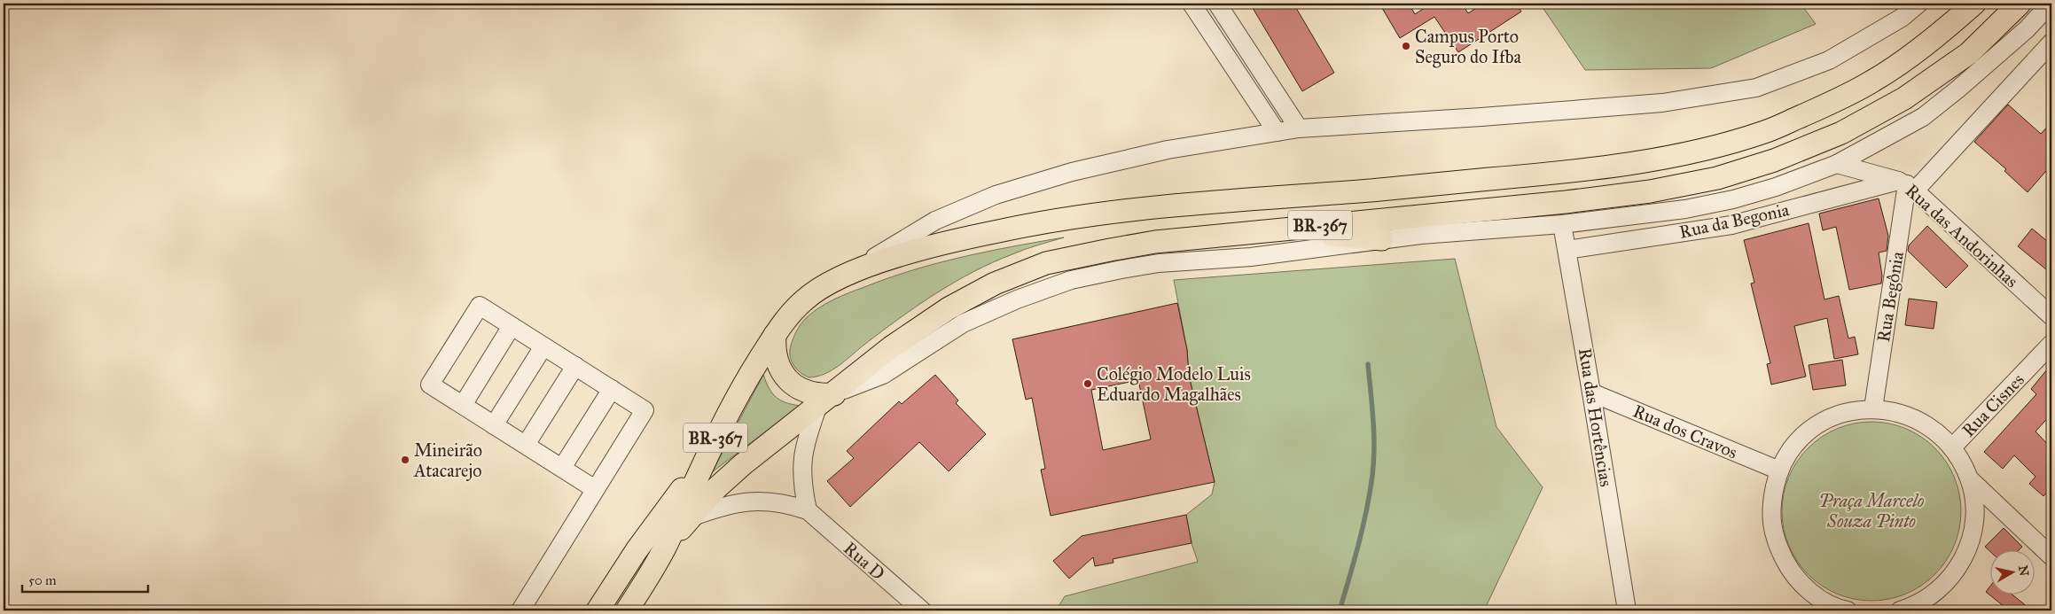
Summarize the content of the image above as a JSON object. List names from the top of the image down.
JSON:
{
  "streets": {
    "main road": ["BR-367"],
    "street": [
      "Rua da Begonia",
      "Rua das Andorinhas",
      "Rua Begônia",
      "Rua Cisnes",
      "Rua das Hortências",
      "Rua dos Cravos",
      "Rua D"
    ]
  },
  "crossings": [
    ["Rua da Begonia", "Rua das Andorinhas"],
    ["Rua da Begonia", "Rua Begônia"],
    ["Rua da Begonia", "Rua das Hortências"],
    ["BR-367", "Rua D"],
    ["Rua das Andorinhas", "Rua Begônia"],
    ["Rua das Hortências", "Rua dos Cravos"]
  ],
  "parks": ["Praça Marcelo Souza Pinto"],
  "places": ["Campus Porto Seguro do Ifba", "Colégio Modelo Luis Eduardo Magalhães", "Mineirão Atacarejo"],
  "scale_bar": "50 m",
  "north": "right"
}
